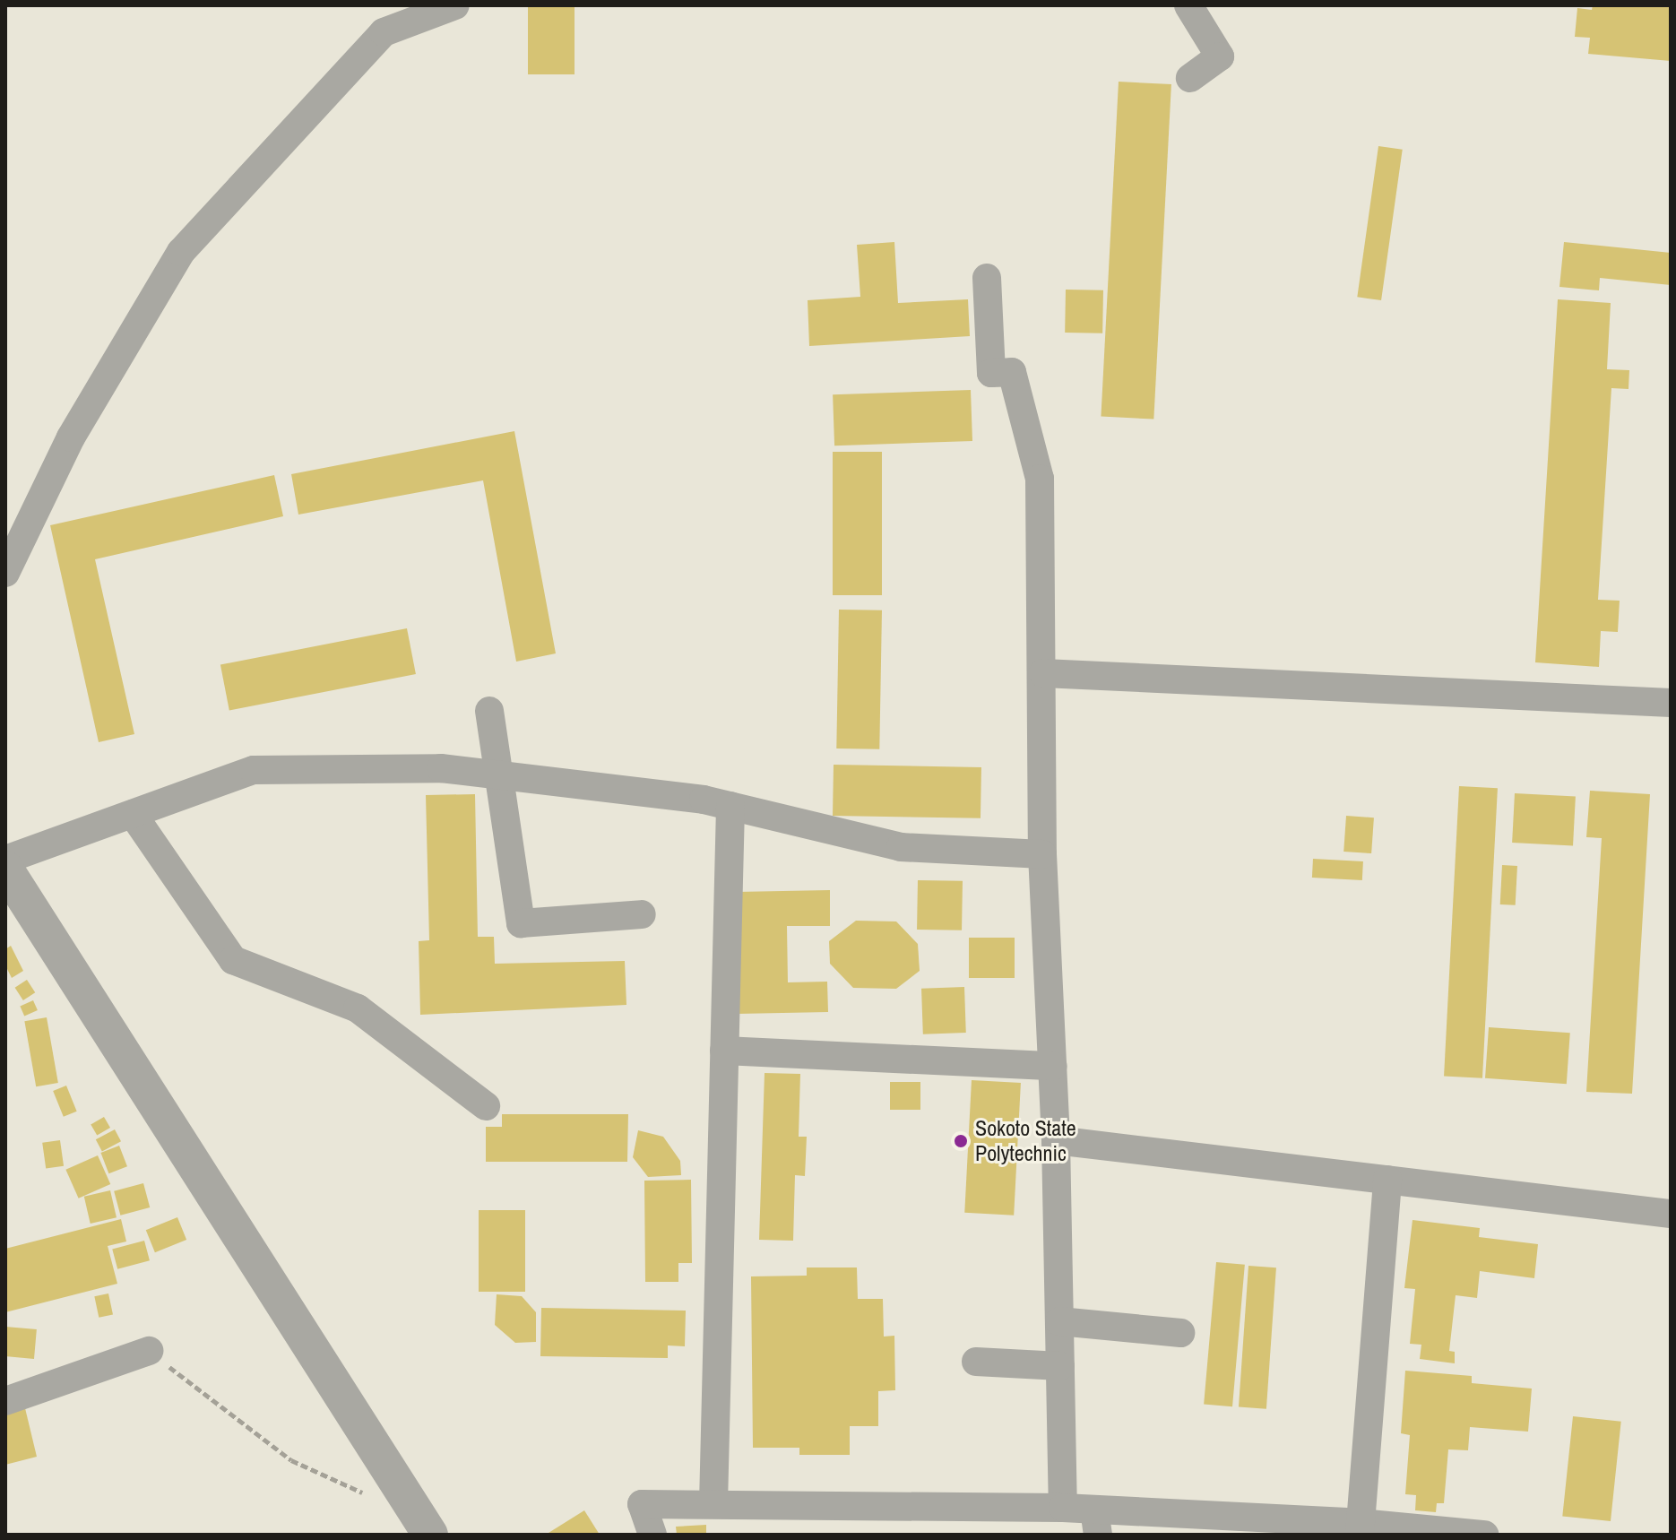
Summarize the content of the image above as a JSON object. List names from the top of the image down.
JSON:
{
  "places": ["Sokoto State Polytechnic"]
}
